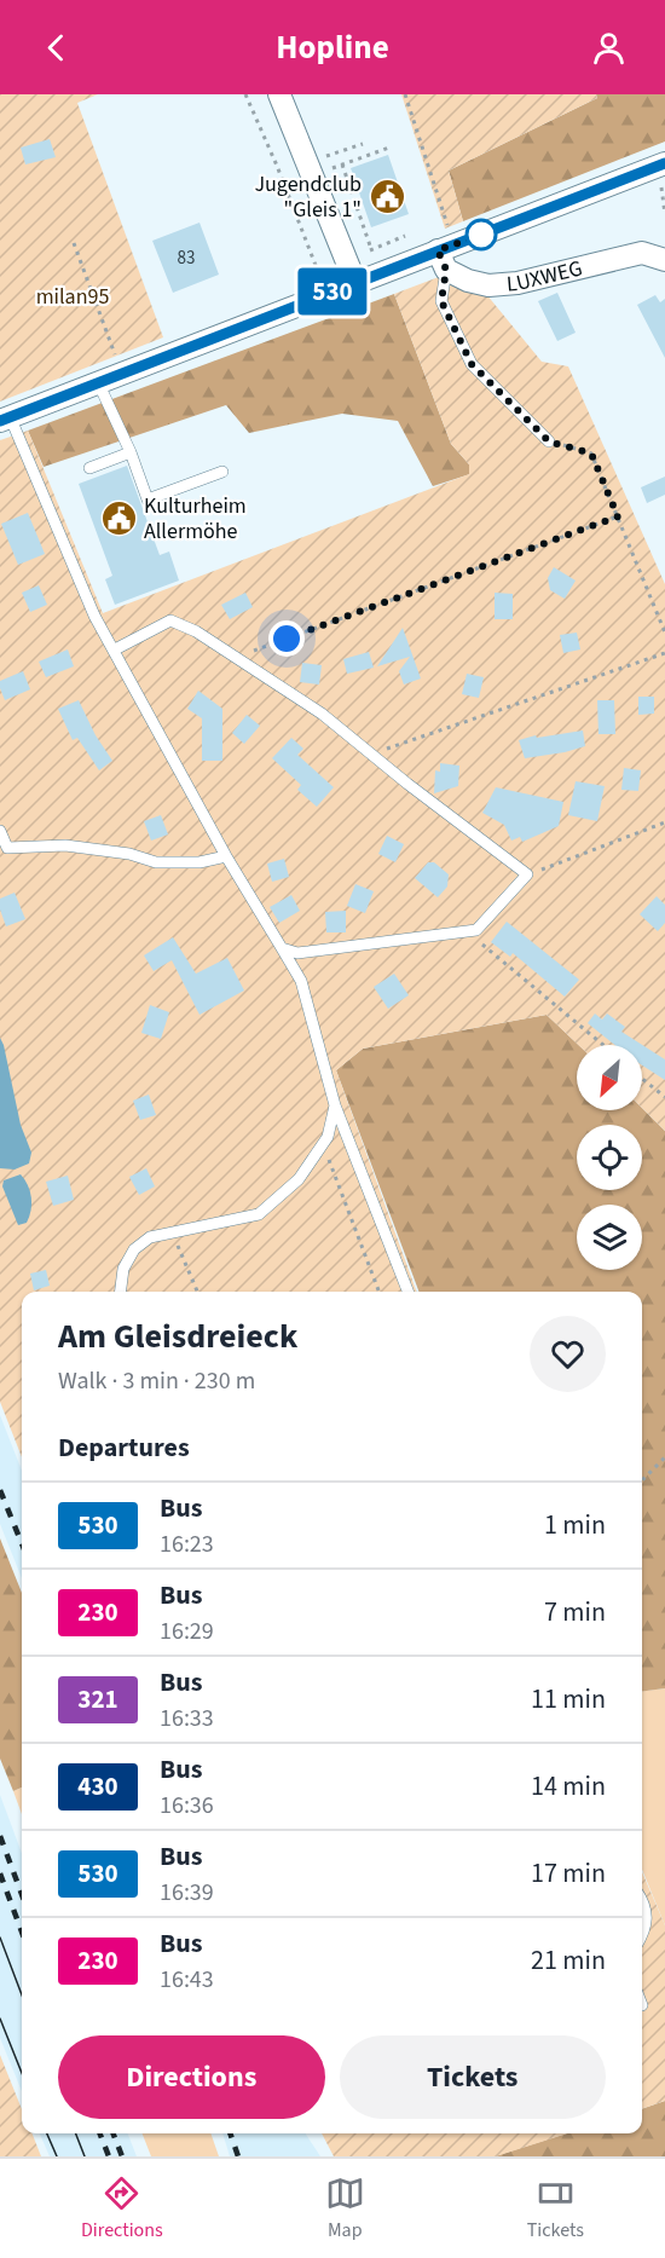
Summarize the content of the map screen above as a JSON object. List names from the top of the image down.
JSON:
{
  "streets": {
    "street": ["LUXWEG"]
  },
  "parks": ["milan95"],
  "places": {
    "public building": ["Jugendclub \"Gleis 1\"", "Kulturheim Allermöhe"]
  },
  "lines": ["bus line 530"],
  "house_numbers": ["83"],
  "north": "bottom left",
  "page": {
    "header": "Hopline",
    "on_map": "530",
    "heading": [
      ["Am Gleisdreieck", "Walk · 3 min · 230 m"],
      "Departures"
    ],
    "list": [
      {
        "mark": "530",
        "name": "Bus",
        "note": "16:23",
        "value": "1 min"
      },
      {
        "mark": "230",
        "name": "Bus",
        "note": "16:29",
        "value": "7 min"
      },
      {
        "mark": "321",
        "name": "Bus",
        "note": "16:33",
        "value": "11 min"
      },
      {
        "mark": "430",
        "name": "Bus",
        "note": "16:36",
        "value": "14 min"
      },
      {
        "mark": "530",
        "name": "Bus",
        "note": "16:39",
        "value": "17 min"
      },
      {
        "mark": "230",
        "name": "Bus",
        "note": "16:43",
        "value": "21 min"
      }
    ],
    "buttons": ["Directions", "Tickets"],
    "tabs": ["Directions", "Map", "Tickets"]
  }
}
